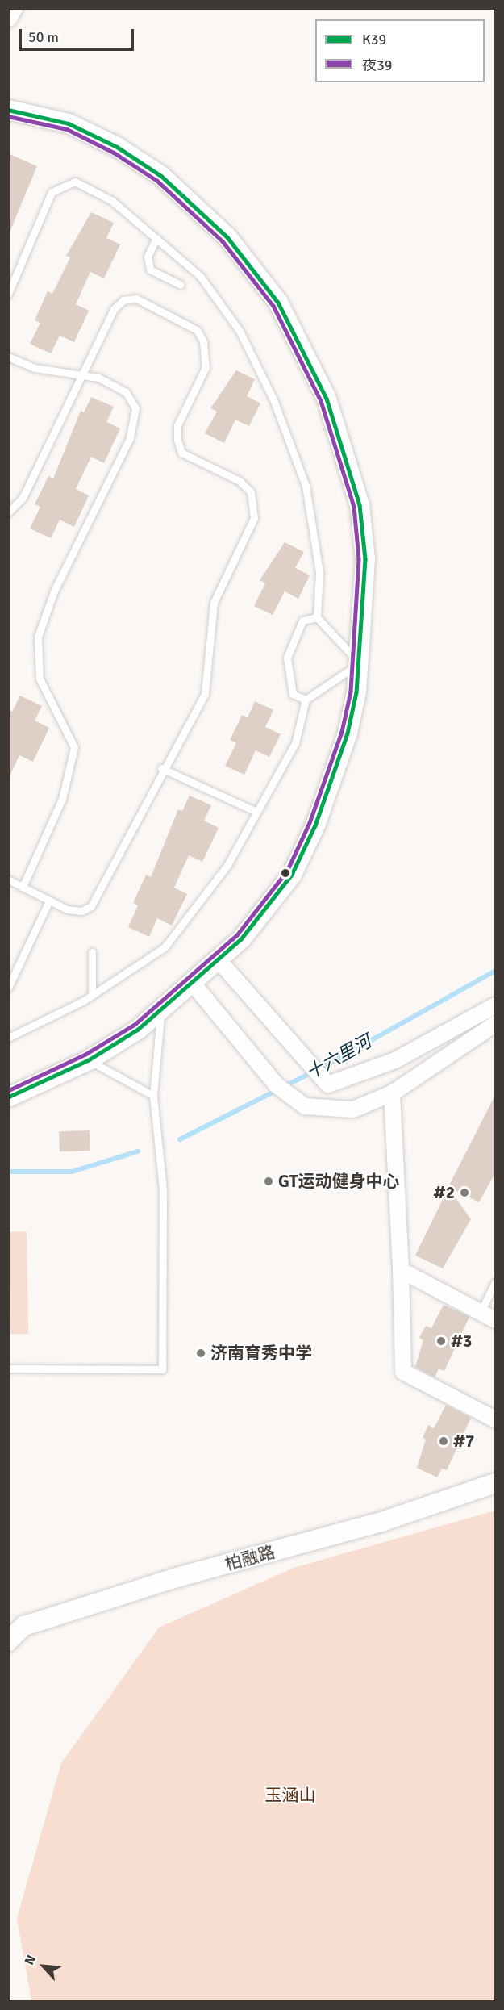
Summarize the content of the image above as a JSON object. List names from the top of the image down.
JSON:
{
  "streets": {
    "street": ["柏融路"]
  },
  "water": ["十六里河"],
  "parks": ["玉涵山"],
  "places": [
    "GT运动健身中心",
    "#2",
    "#3",
    "济南育秀中学",
    "#7"
  ],
  "lines": ["transit line K39", "transit line 夜39"],
  "legend": ["K39", "夜39"],
  "scale_bar": "50 m",
  "north": "top left"
}
